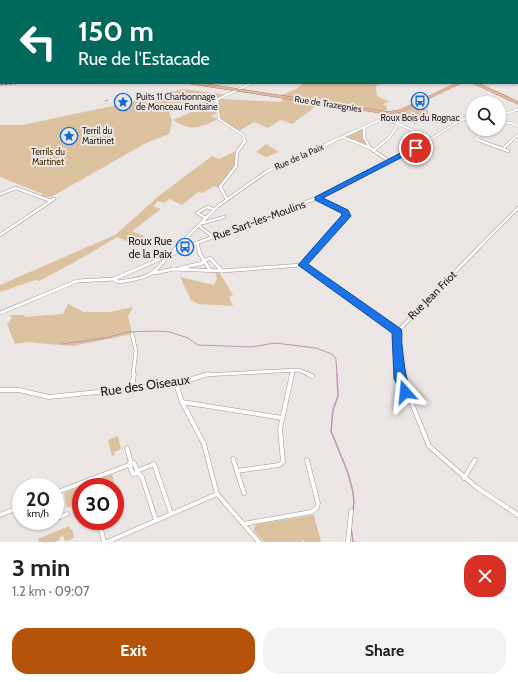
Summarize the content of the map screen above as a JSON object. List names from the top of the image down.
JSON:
{
  "streets": {
    "main road": ["Rue de Trazegnies"],
    "street": [
      "Rue de la Paix",
      "Rue Sart-les-Moulins",
      "Rue Jean Friot",
      "Rue des Oiseaux"
    ]
  },
  "crossings": [
    ["Rue de Trazegnies", "Rue de la Paix"],
    ["Rue de la Paix", "Rue Sart-les-Moulins"]
  ],
  "parks": ["Terrils du Martinet"],
  "places": {
    "bus stop": ["Roux Bois du Rognac", "Roux Rue de la Paix"],
    "place": ["Puits 11 Charbonnage de Monceau Fontaine", "Terril du Martinet"]
  },
  "page": {
    "turn": ["150 m", "Rue de l'Estacade"],
    "speed": "20 km/h",
    "limit": "30",
    "heading": ["3 min", "1.2 km · 09:07"],
    "buttons": ["Exit", "Share"]
  }
}
